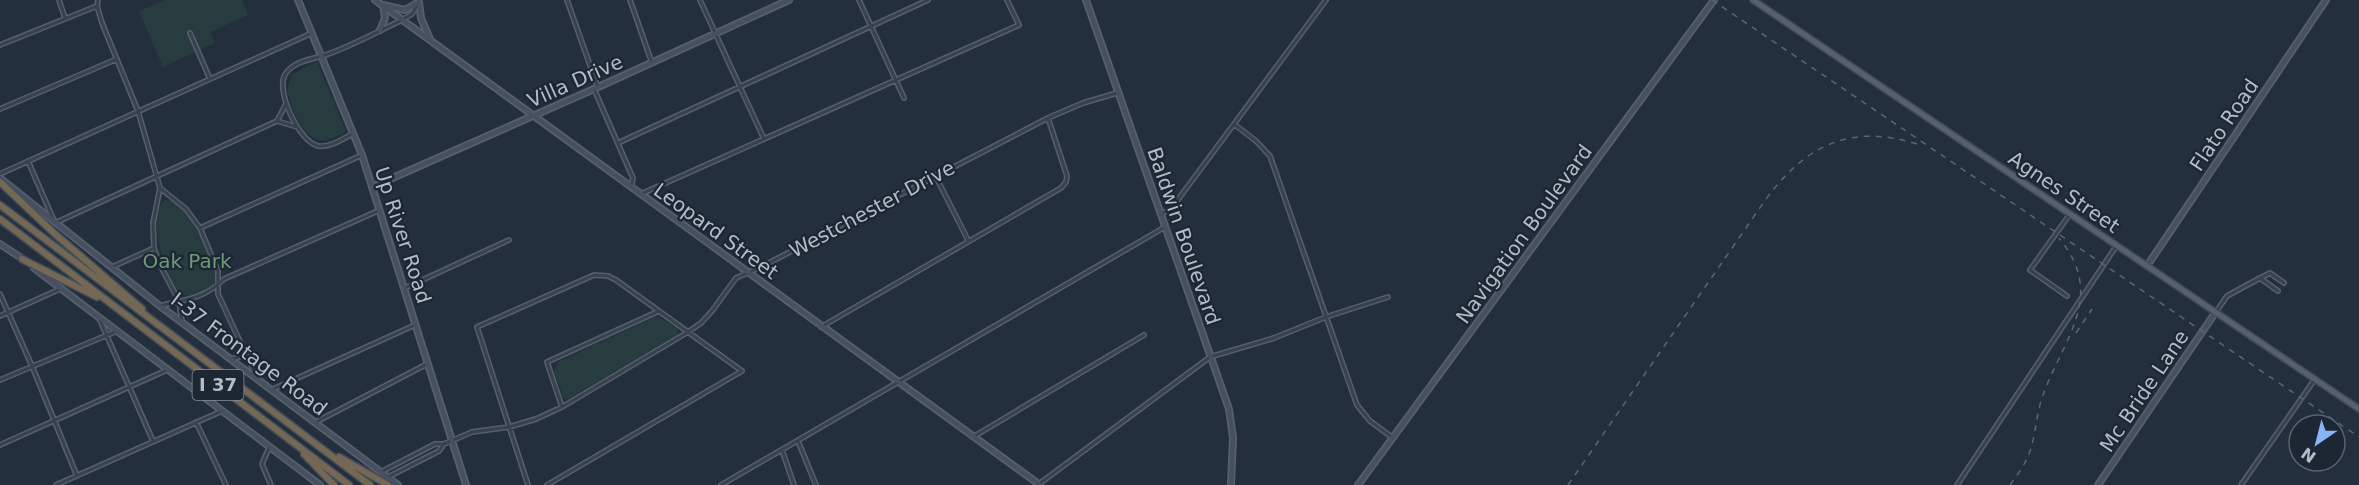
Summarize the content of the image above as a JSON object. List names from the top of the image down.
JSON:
{
  "streets": {
    "highway": ["I 37"],
    "main road": [
      "Villa Drive",
      "Flato Road",
      "Agnes Street",
      "Leopard Street",
      "Navigation Boulevard",
      "Up River Road",
      "Baldwin Boulevard",
      "I-37 Frontage Road",
      "Mc Bride Lane"
    ],
    "street": ["Westchester Drive"]
  },
  "crossings": [
    ["Villa Drive", "Leopard Street"],
    ["Villa Drive", "Up River Road"],
    ["Flato Road", "Agnes Street"],
    ["Agnes Street", "Mc Bride Lane"],
    ["Westchester Drive", "Leopard Street"],
    ["Westchester Drive", "Up River Road"],
    ["Westchester Drive", "Baldwin Boulevard"]
  ],
  "parks": ["Oak Park"],
  "north": "bottom left"
}
